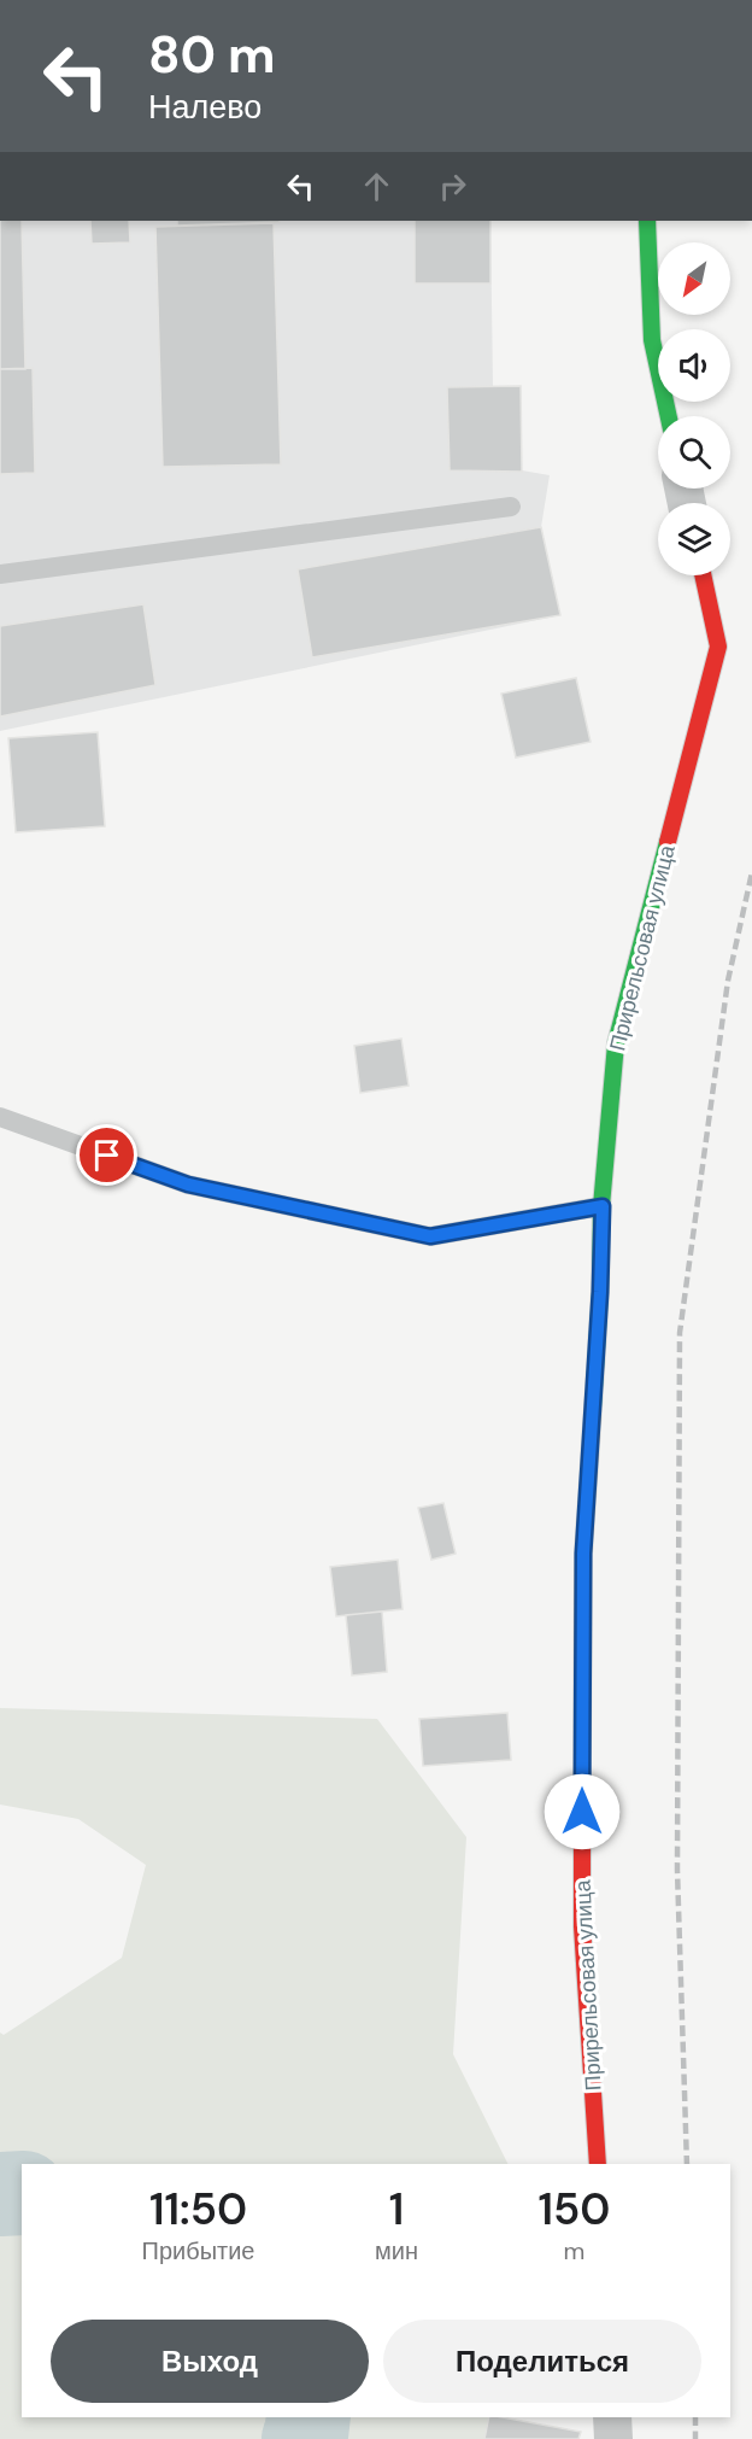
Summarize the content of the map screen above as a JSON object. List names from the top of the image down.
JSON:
{
  "streets": {
    "street": ["Прирельсовая улица"]
  },
  "north": "bottom left",
  "page": {
    "turn": ["80 m", "Налево"],
    "eta": [
      "11:50",
      "Прибытие",
      "1",
      "мин",
      "150",
      "m"
    ],
    "buttons": ["Выход", "Поделиться"]
  }
}
